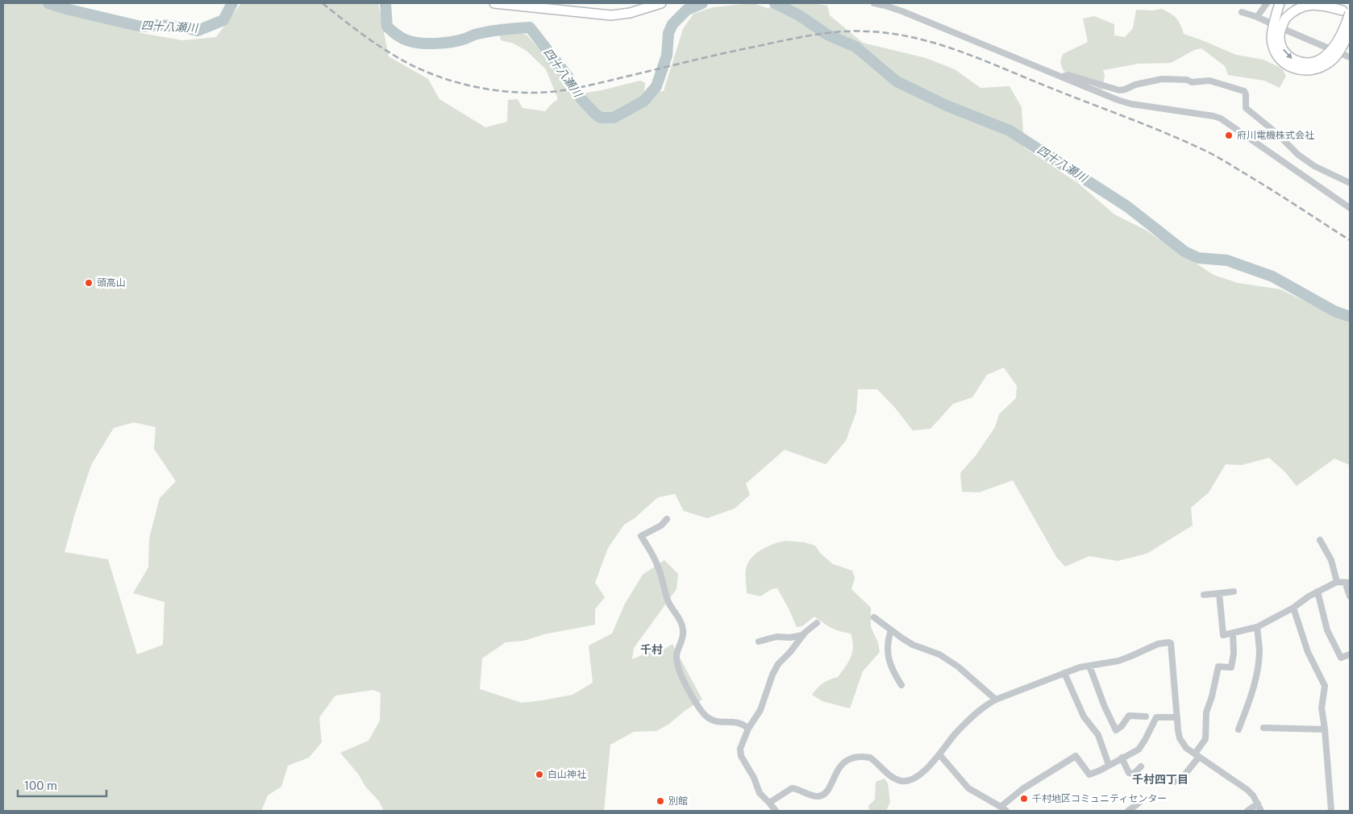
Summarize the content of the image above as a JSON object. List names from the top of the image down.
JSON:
{
  "districts": ["千村", "千村四丁目"],
  "water": ["四十八瀬川"],
  "places": [
    "府川電機株式会社",
    "頭高山",
    "白山神社",
    "千村地区コミュニティセンター",
    "別館"
  ],
  "scale_bar": "100 m"
}
